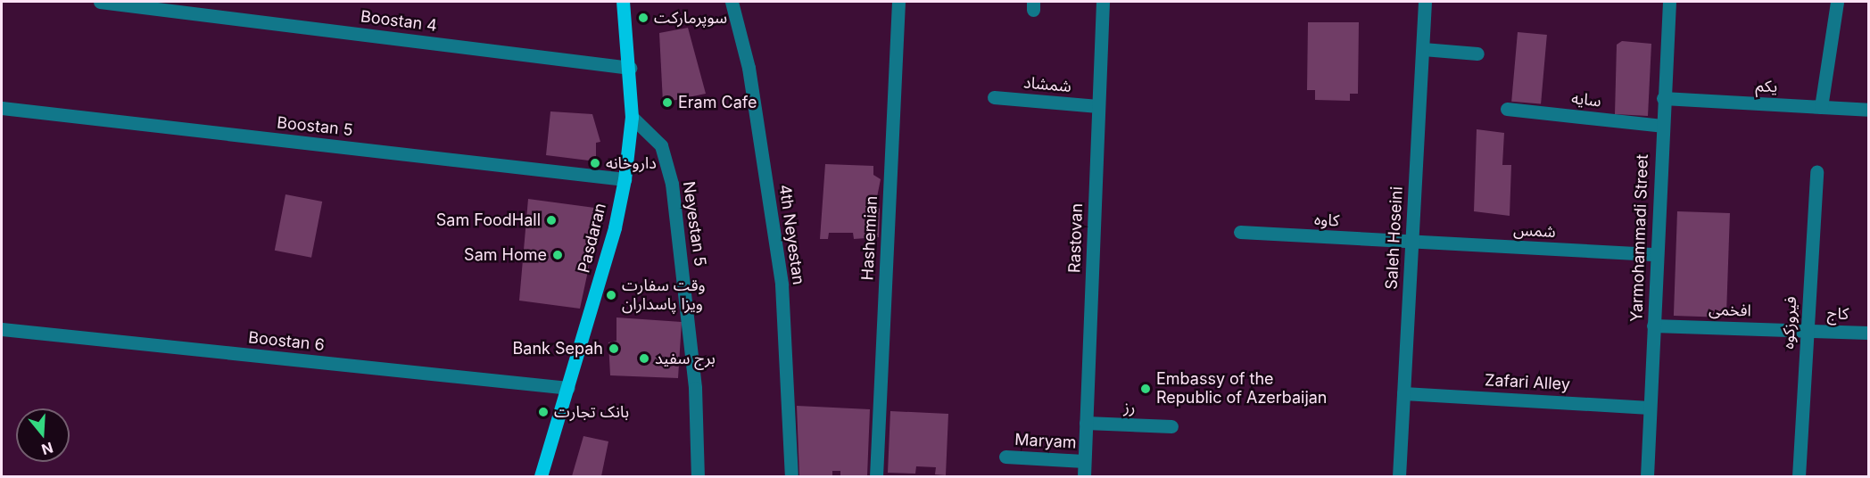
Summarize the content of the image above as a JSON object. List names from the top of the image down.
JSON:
{
  "streets": {
    "main road": ["Pasdaran"],
    "street": [
      "Boostan 4",
      "شمشاد",
      "یکم",
      "سایه",
      "Boostan 5",
      "کاوه",
      "Neyestan 5",
      "شمس",
      "4th Neyestan",
      "Hashemian",
      "Rastovan",
      "Saleh Hoseini",
      "Yarmohammadi Street",
      "افخمی",
      "کاج",
      "فیروزکوه",
      "Boostan 6",
      "Zafari Alley",
      "رز",
      "Maryam"
    ]
  },
  "crossings": [
    ["Boostan 4", "Pasdaran"],
    ["شمشاد", "Rastovan"],
    ["یکم", "Yarmohammadi Street"],
    ["سایه", "Yarmohammadi Street"],
    ["Boostan 5", "Pasdaran"],
    ["کاوه", "شمس"],
    ["کاوه", "Saleh Hoseini"],
    ["Neyestan 5", "Pasdaran"],
    ["شمس", "Saleh Hoseini"],
    ["شمس", "Yarmohammadi Street"],
    ["Pasdaran", "Boostan 6"],
    ["Rastovan", "رز"],
    ["Rastovan", "Maryam"],
    ["Saleh Hoseini", "Zafari Alley"],
    ["Yarmohammadi Street", "افخمی"],
    ["Yarmohammadi Street", "Zafari Alley"],
    ["افخمی", "کاج"],
    ["افخمی", "فیروزکوه"],
    ["کاج", "فیروزکوه"]
  ],
  "places": [
    "سوپرمارکت",
    "Eram Cafe",
    "داروخانه",
    "Sam FoodHall",
    "Sam Home",
    "وقت سفارت ویزا پاسداران",
    "Bank Sepah",
    "برج سفید",
    "Embassy of the Republic of Azerbaijan",
    "بانک تجارت"
  ],
  "north": "bottom"
}
